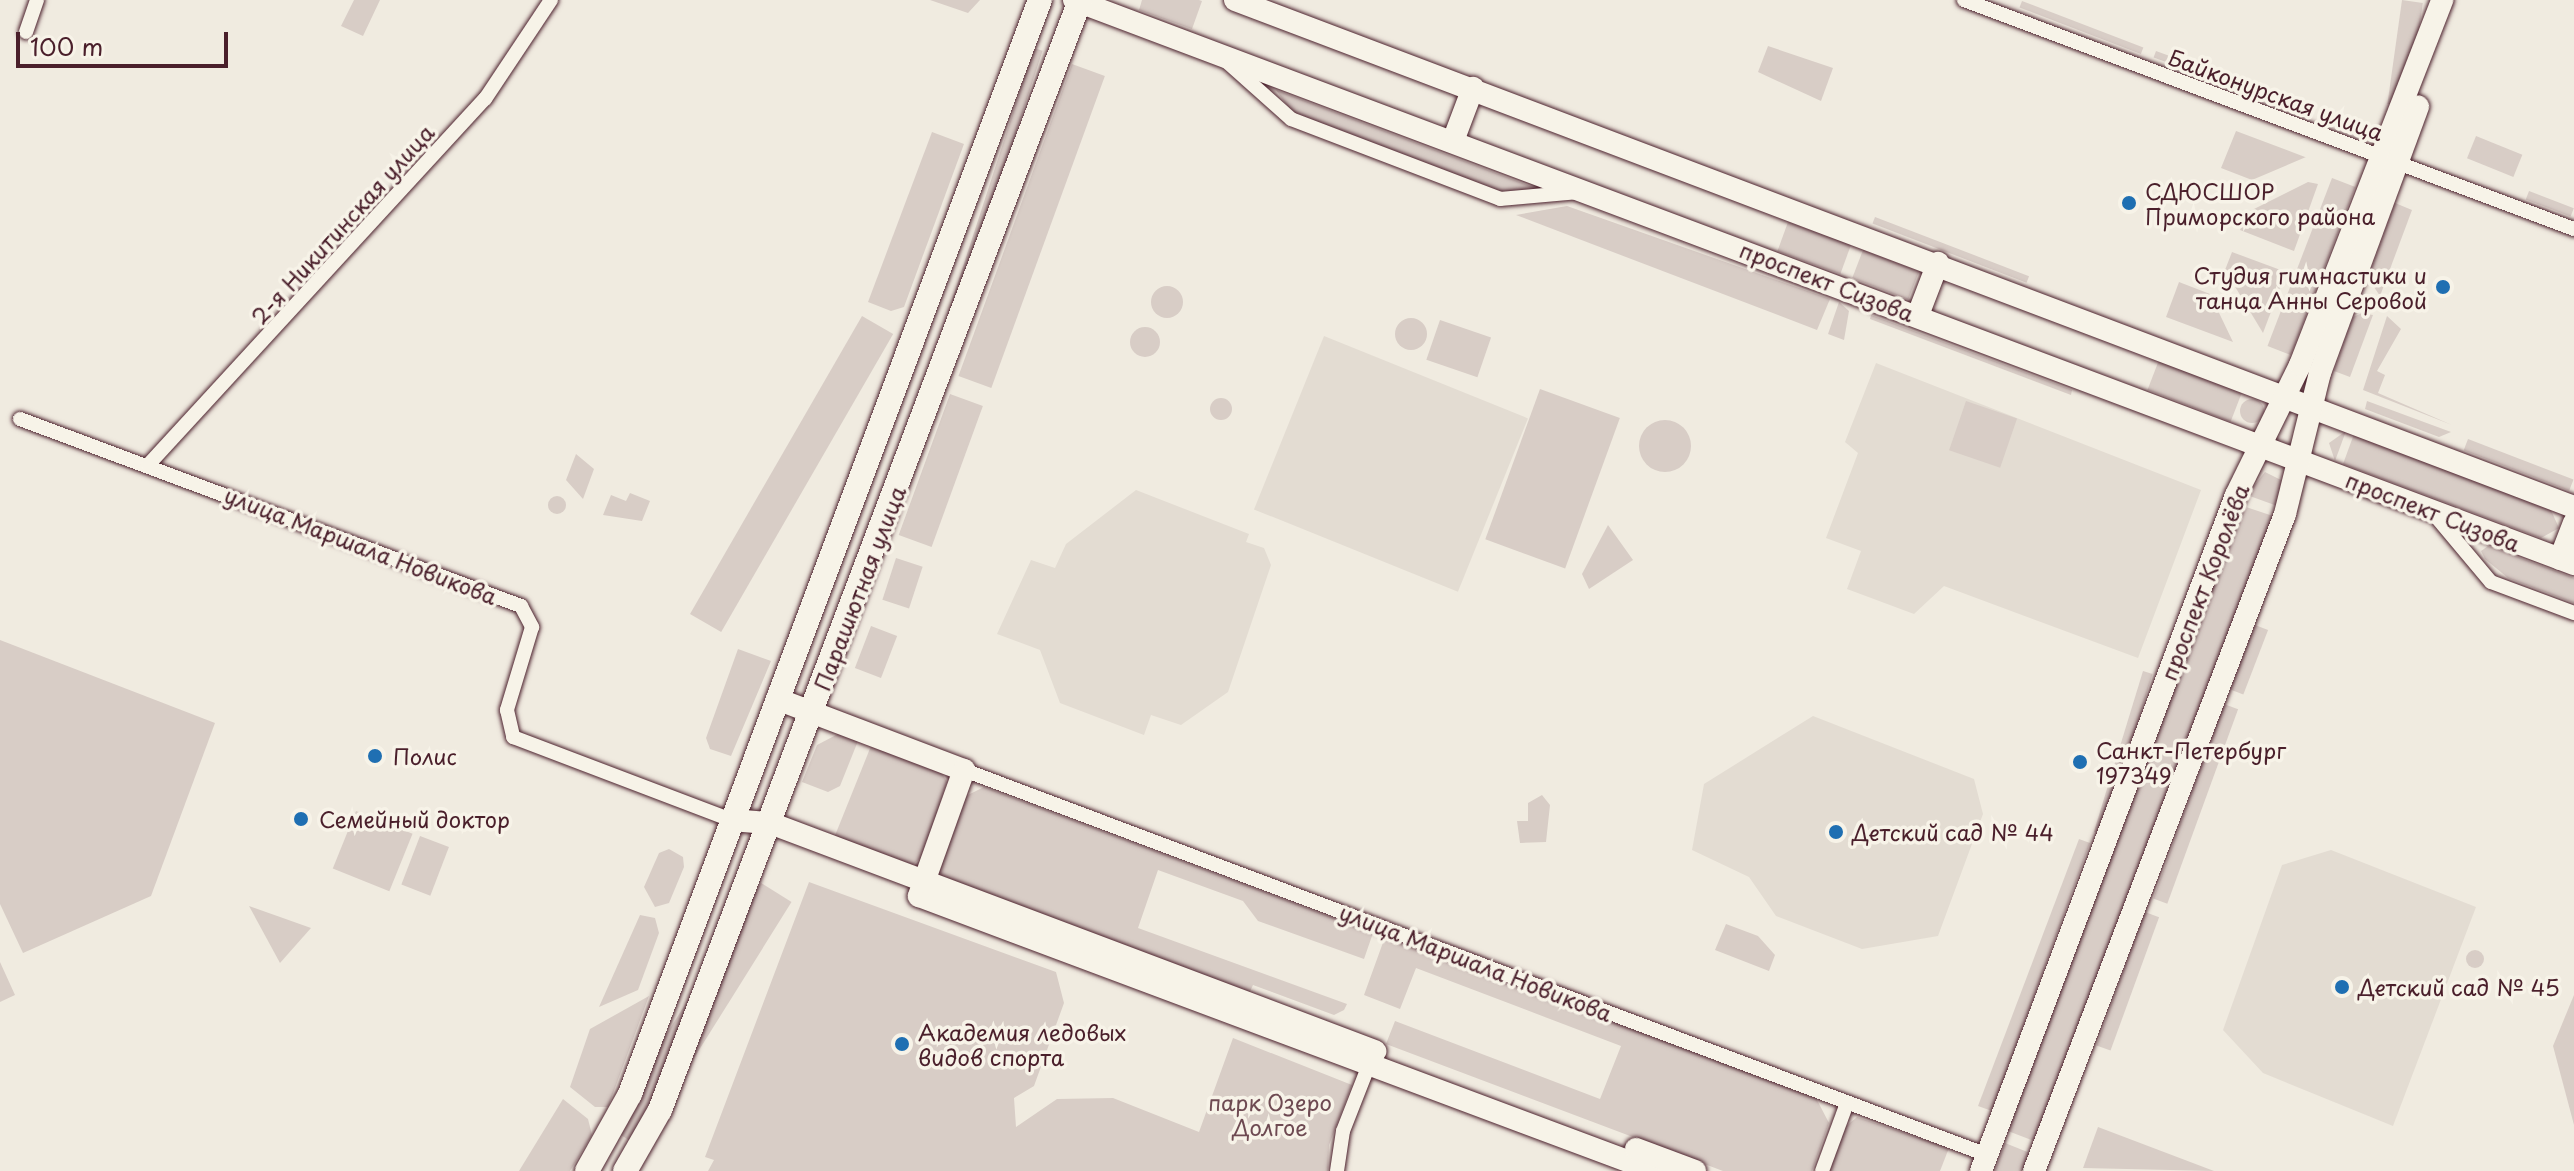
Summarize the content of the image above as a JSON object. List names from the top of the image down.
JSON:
{
  "streets": {
    "main road": ["Парашютная улица"],
    "street": [
      "Байконурская улица",
      "2-я Никитинская улица",
      "проспект Сизова",
      "улица Маршала Новикова",
      "проспект Королёва"
    ]
  },
  "crossings": [
    ["Байконурская улица", "проспект Королёва"],
    ["2-я Никитинская улица", "улица Маршала Новикова"],
    ["проспект Сизова", "проспект Королёва"],
    ["проспект Сизова", "Парашютная улица"],
    ["улица Маршала Новикова", "проспект Королёва"],
    ["улица Маршала Новикова", "Парашютная улица"]
  ],
  "parks": ["парк Озеро Долгое"],
  "places": [
    "СДЮСШОР Приморского района",
    "Студия гимнастики и танца Анны Серовой",
    "Полис",
    "Санкт-Петербург 197349",
    "Семейный доктор",
    "Детский сад № 44",
    "Детский сад № 45",
    "Академия ледовых видов спорта"
  ],
  "scale_bar": "100 m"
}
